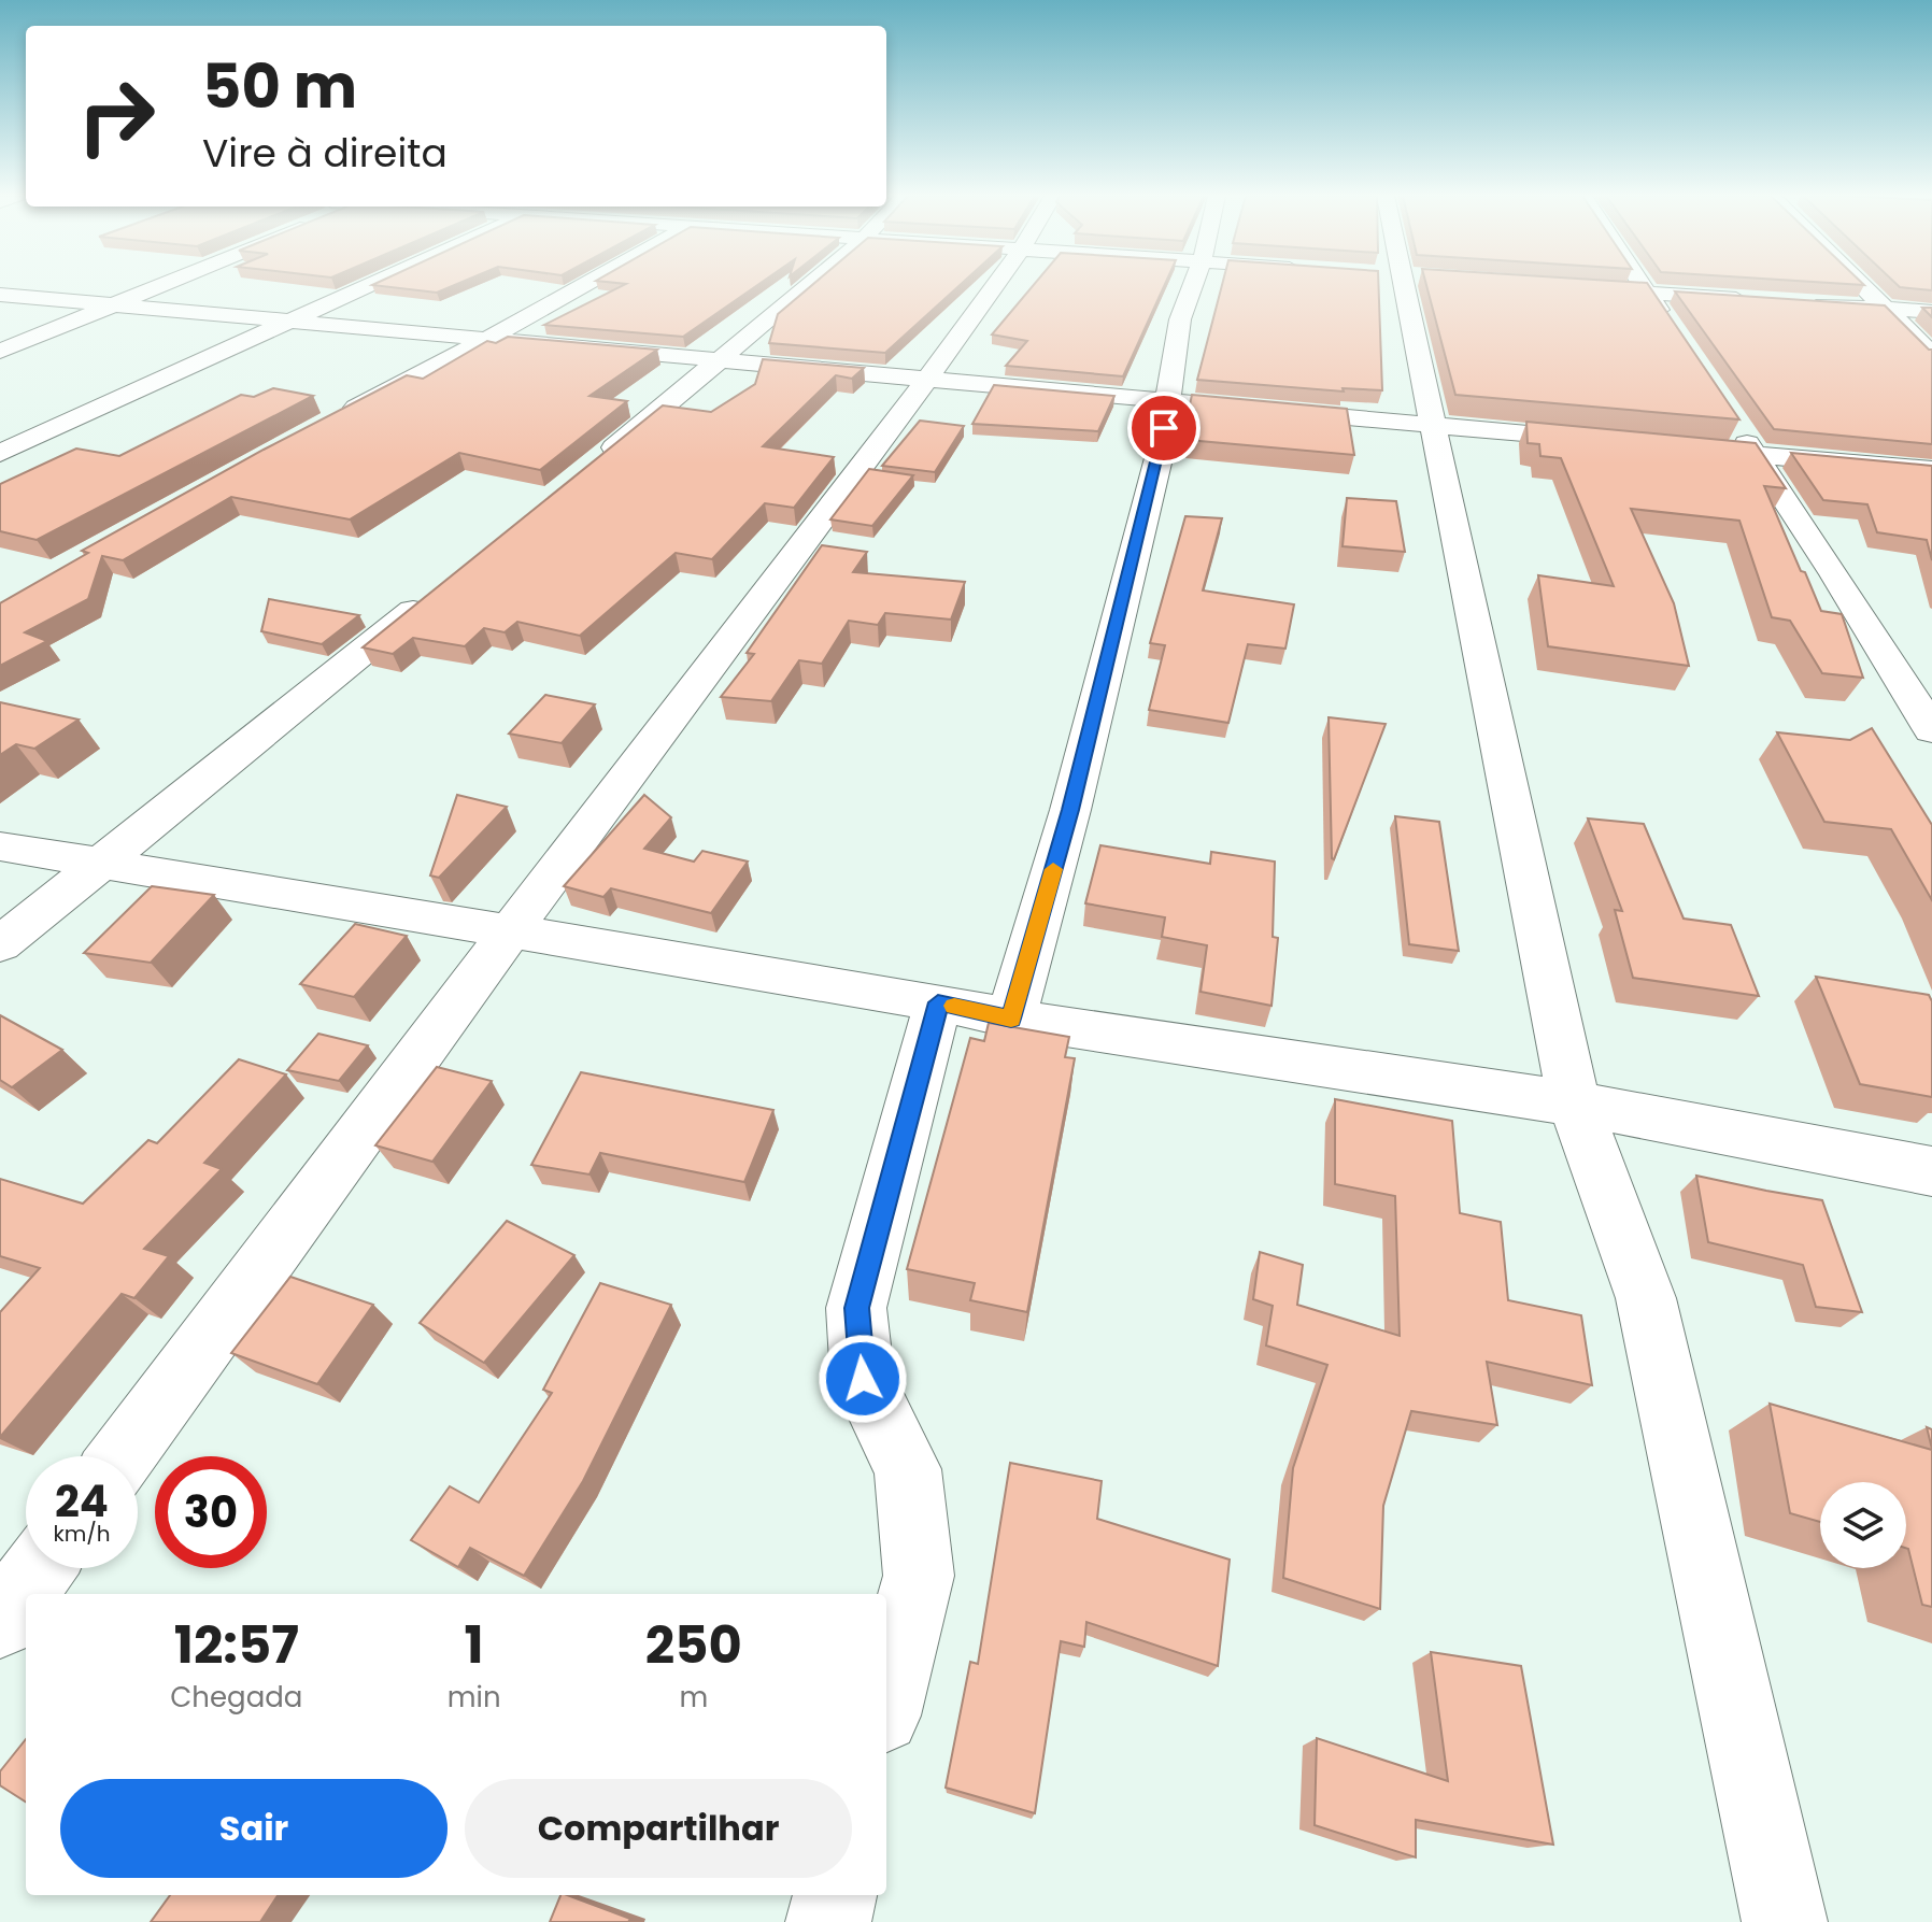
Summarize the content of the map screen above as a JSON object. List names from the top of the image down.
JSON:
{
  "page": {
    "turn": ["50 m", "Vire à direita"],
    "speed": "24 km/h",
    "limit": "30",
    "eta": [
      "12:57",
      "Chegada",
      "1",
      "min",
      "250",
      "m"
    ],
    "buttons": ["Sair", "Compartilhar"]
  }
}
